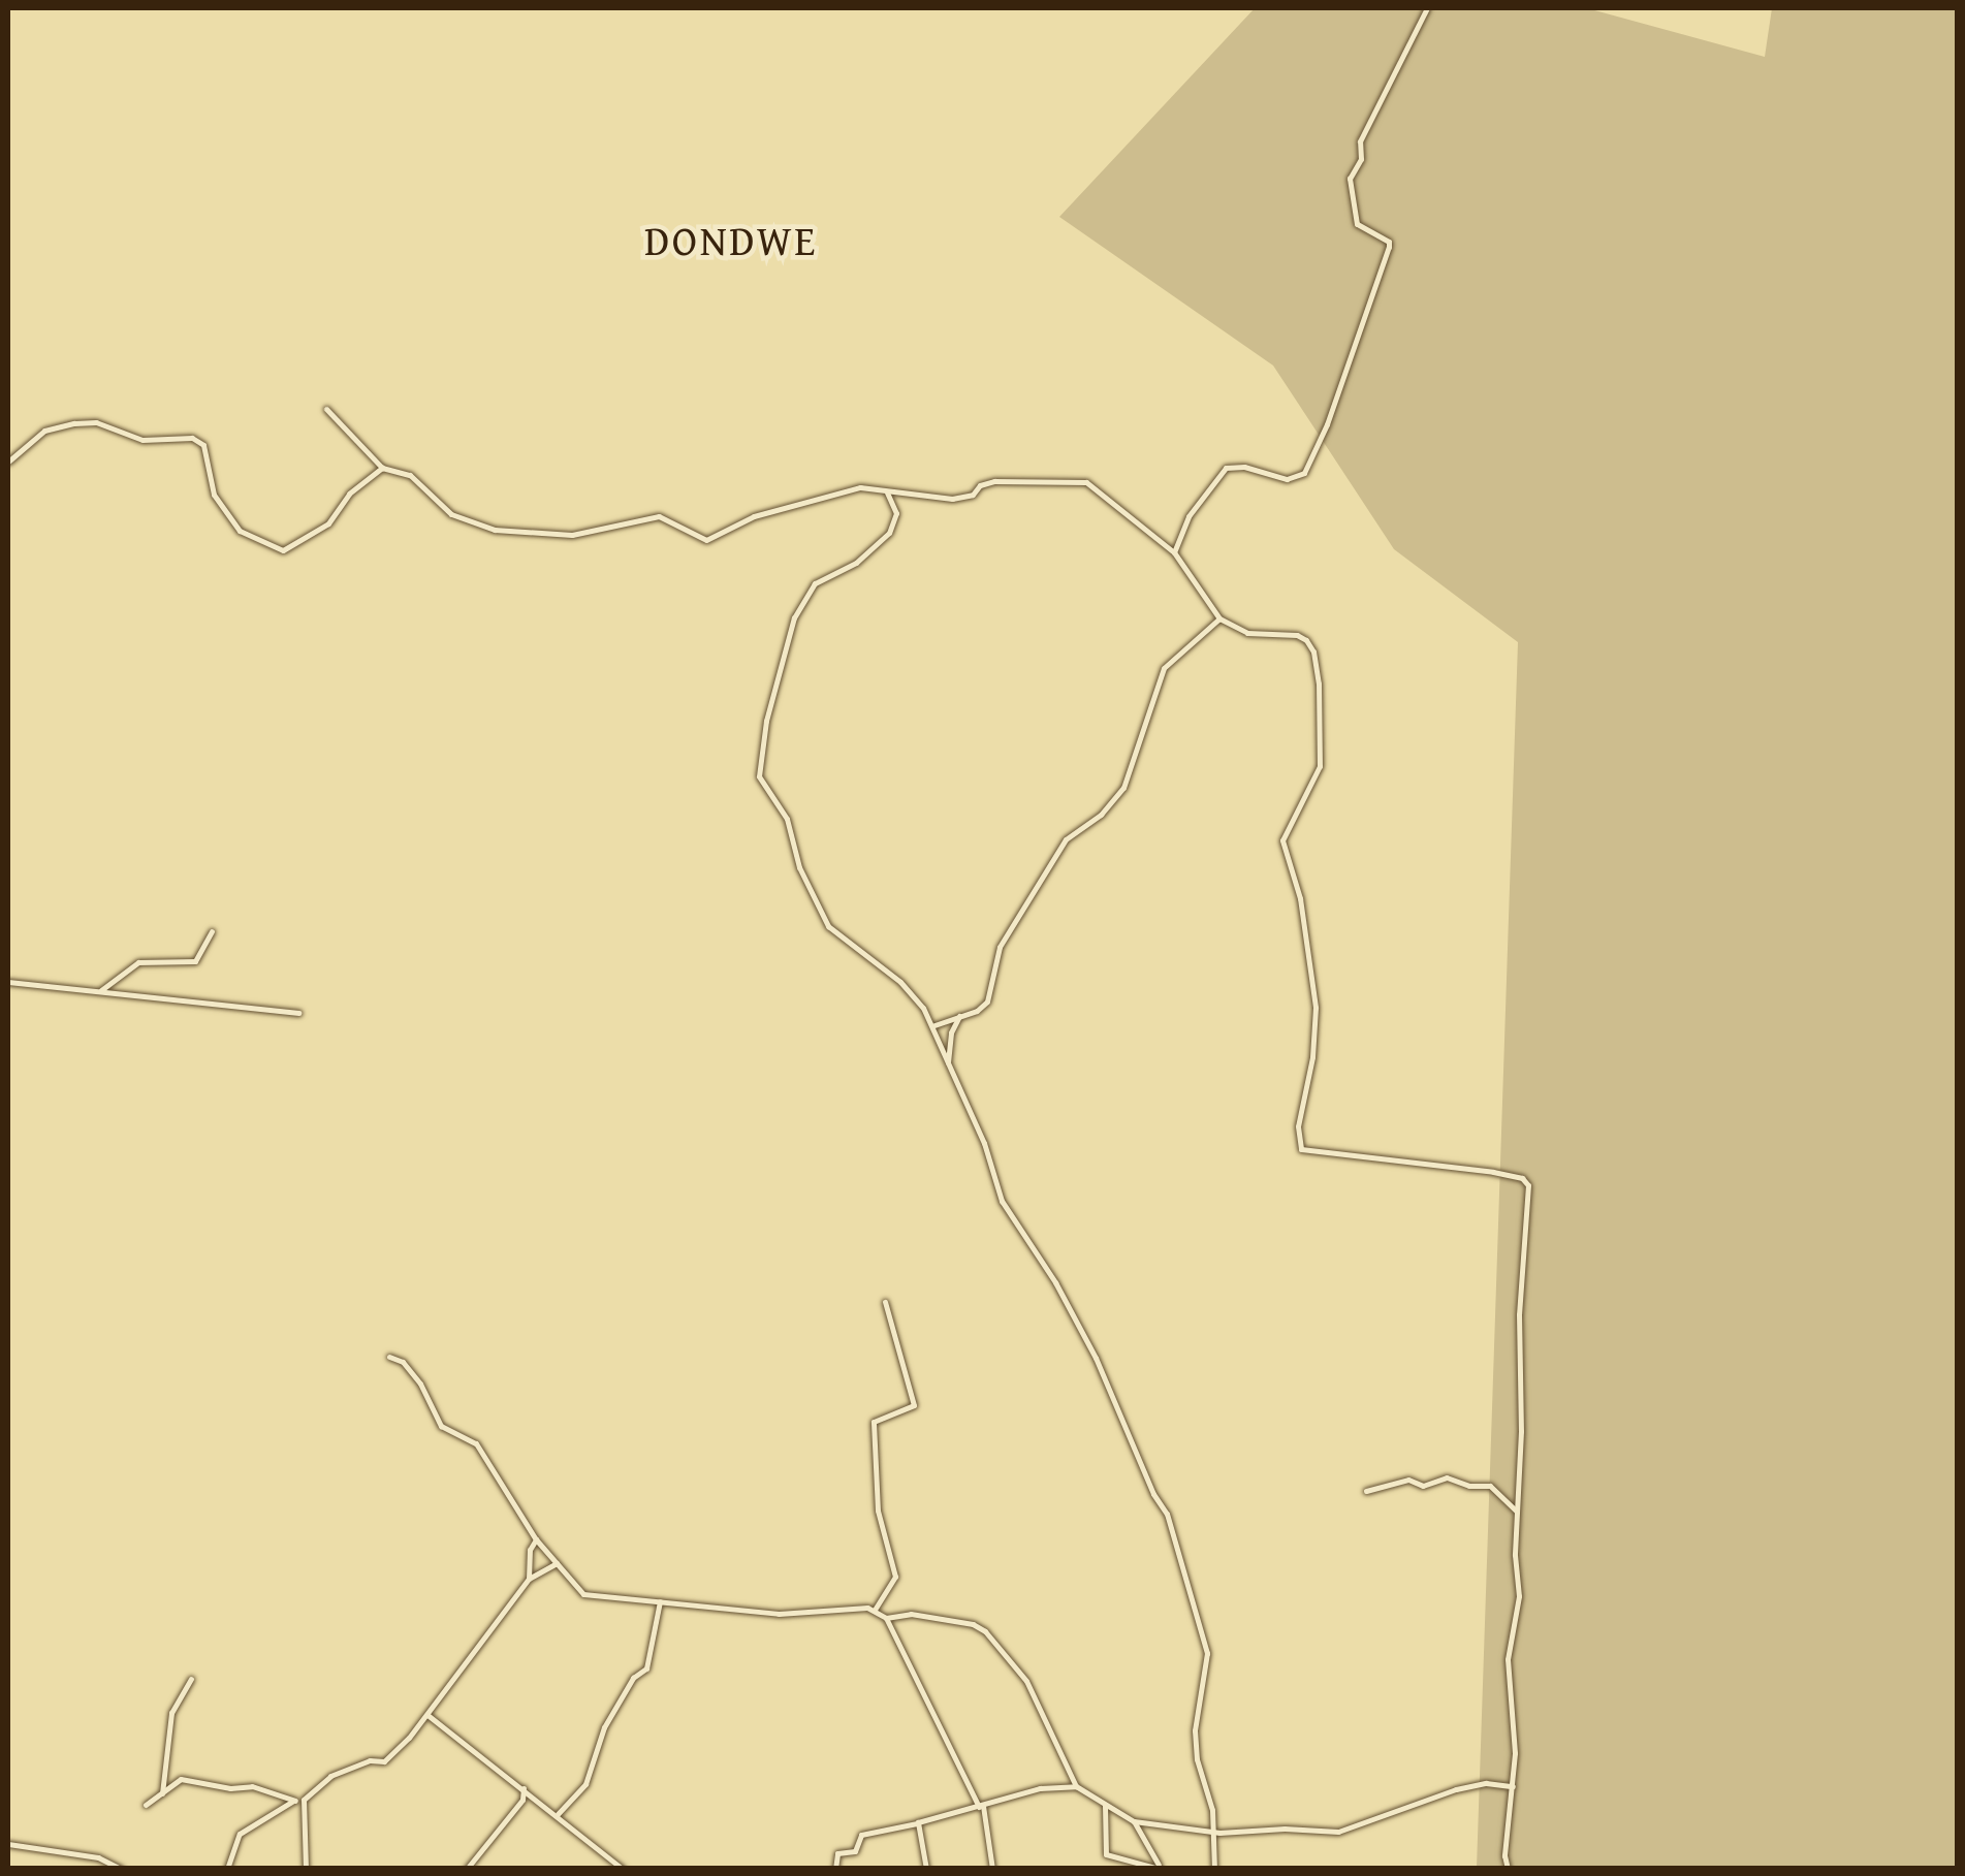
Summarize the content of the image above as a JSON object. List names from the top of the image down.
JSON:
{
  "districts": ["DONDWE"]
}
